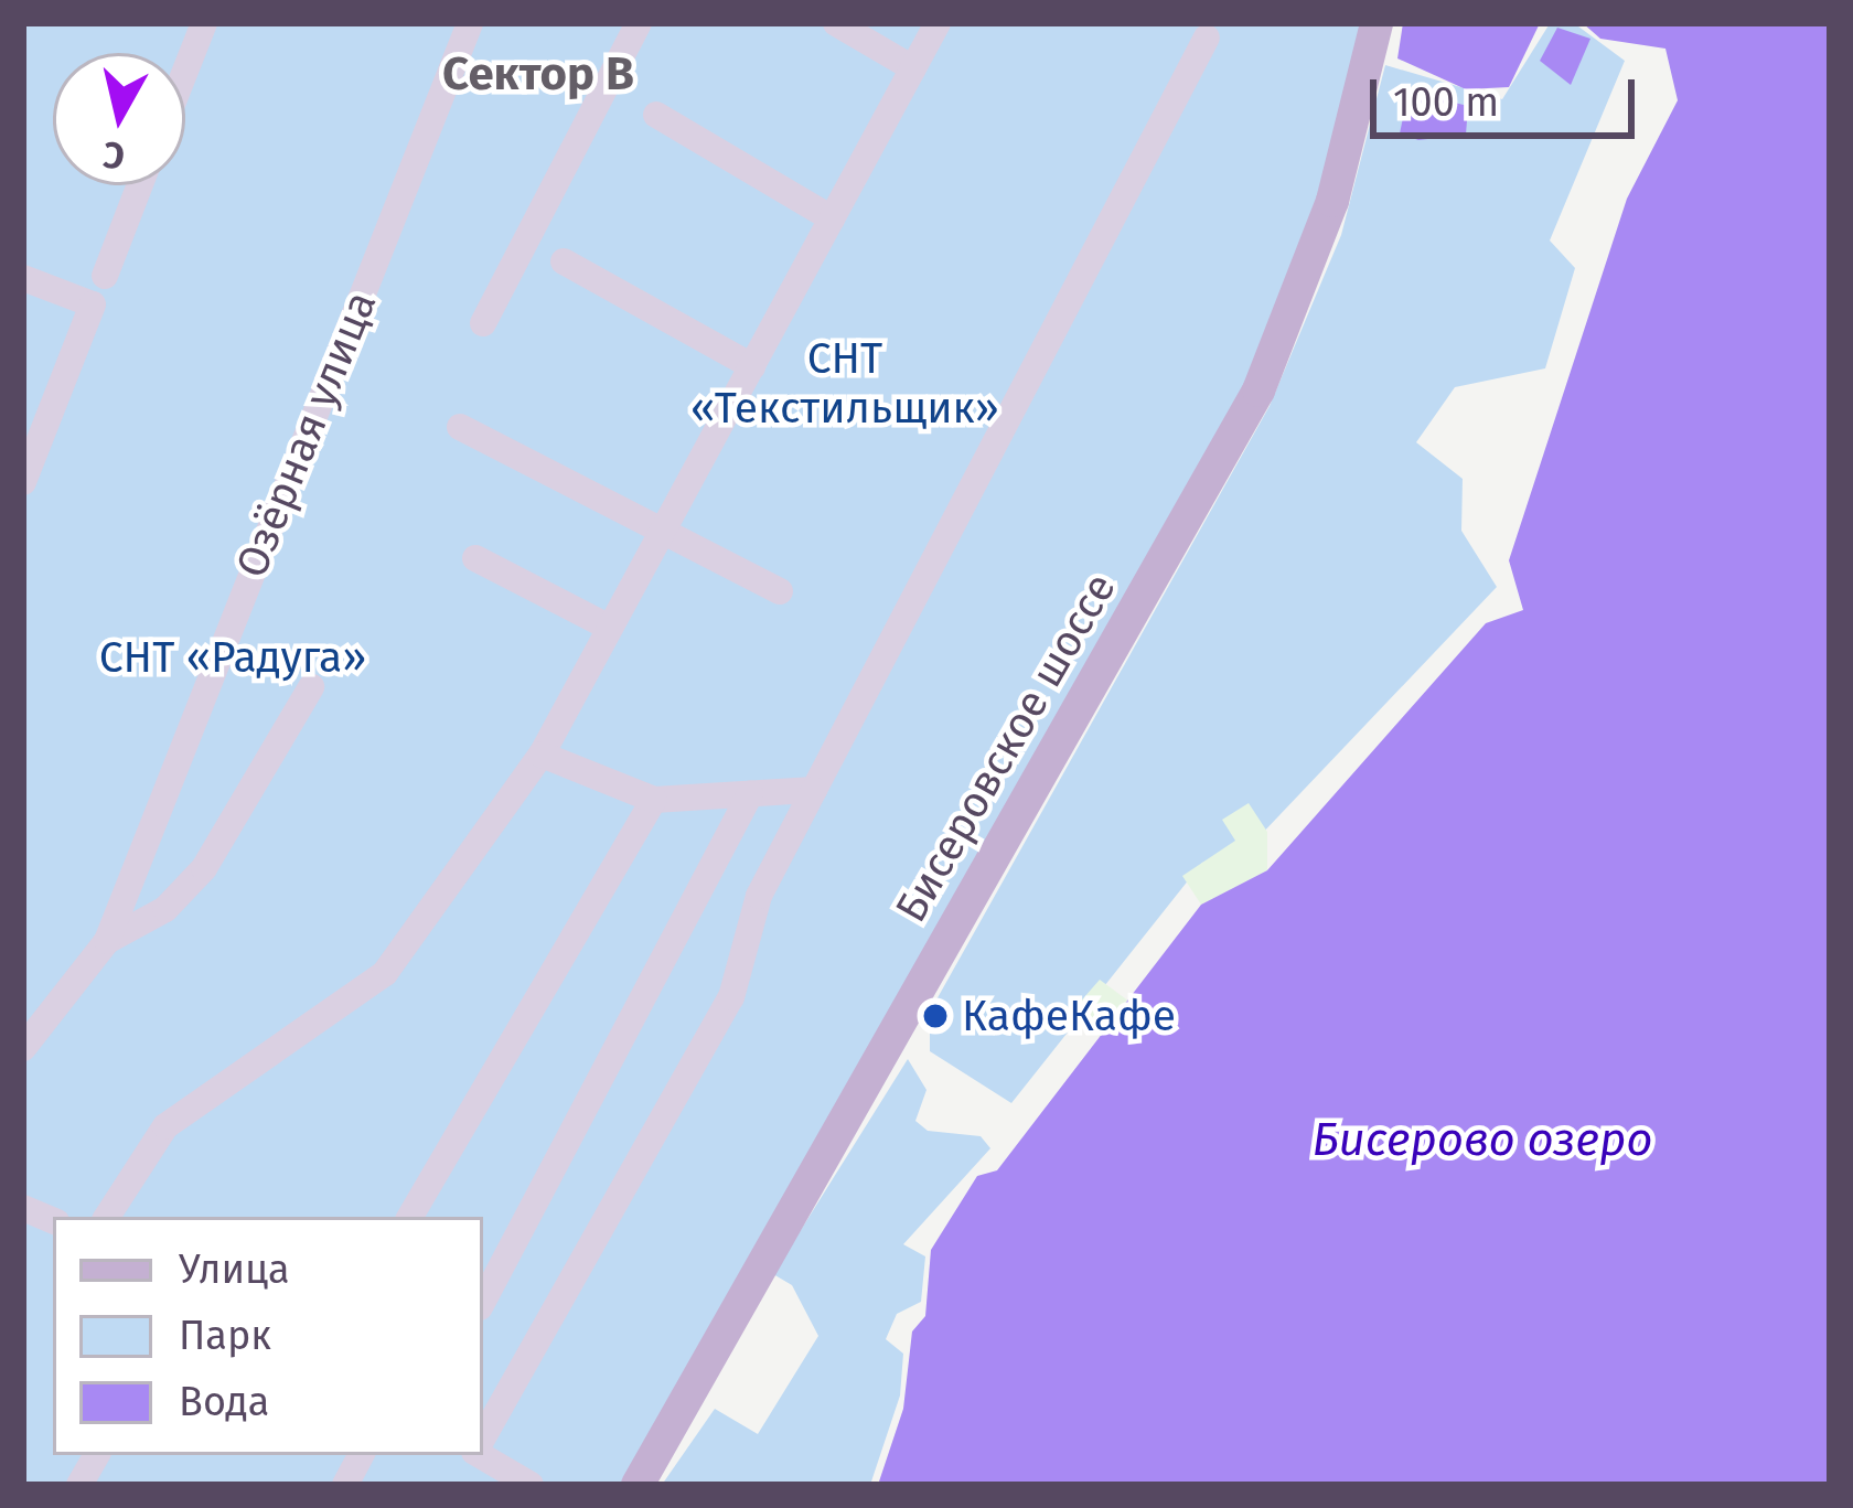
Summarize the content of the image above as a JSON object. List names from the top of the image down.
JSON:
{
  "streets": {
    "main road": ["Бисеровское шоссе"],
    "street": ["Озёрная улица"]
  },
  "districts": ["Сектор В"],
  "water": ["Бисерово озеро"],
  "parks": ["СНТ «Текстильщик»", "СНТ «Радуга»"],
  "places": ["КафеКафе"],
  "legend": ["Улица", "Парк", "Вода"],
  "scale_bar": "100 m",
  "north": "bottom"
}
